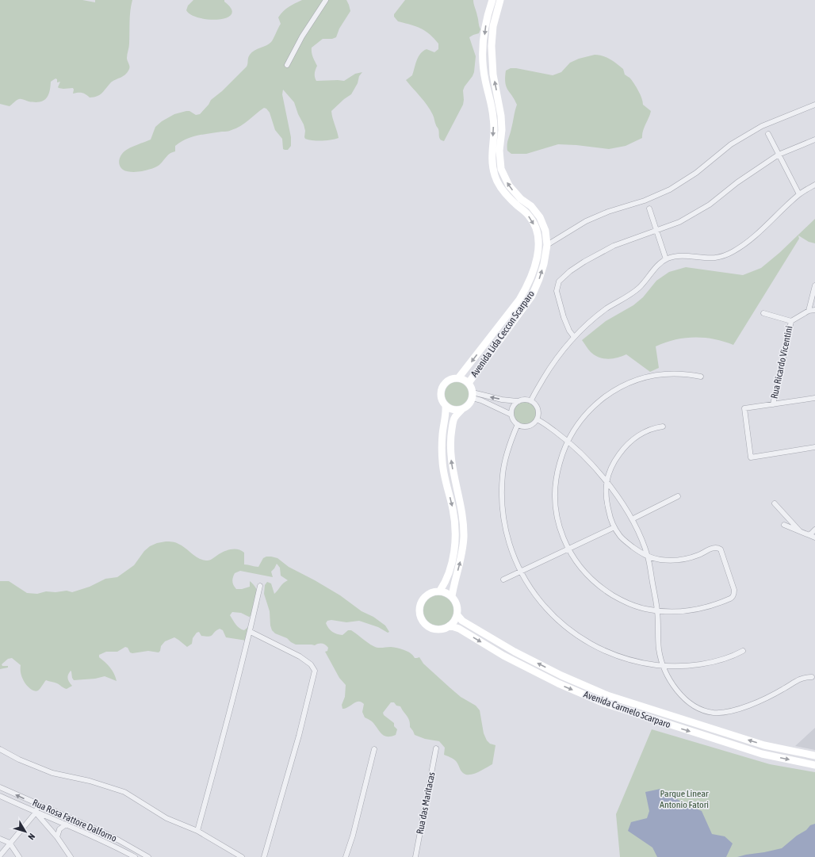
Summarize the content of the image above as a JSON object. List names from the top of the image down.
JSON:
{
  "streets": {
    "main road": ["Avenida Lida Ceccon Scarparo", "Avenida Carmelo Scarparo"],
    "street": ["Rua Ricardo Vicentini", "Rua das Maritacas", "Rua Rosa Fattore Dalforno"]
  },
  "parks": ["Parque Linear Antonio Fatori"],
  "north": "bottom right"
}
